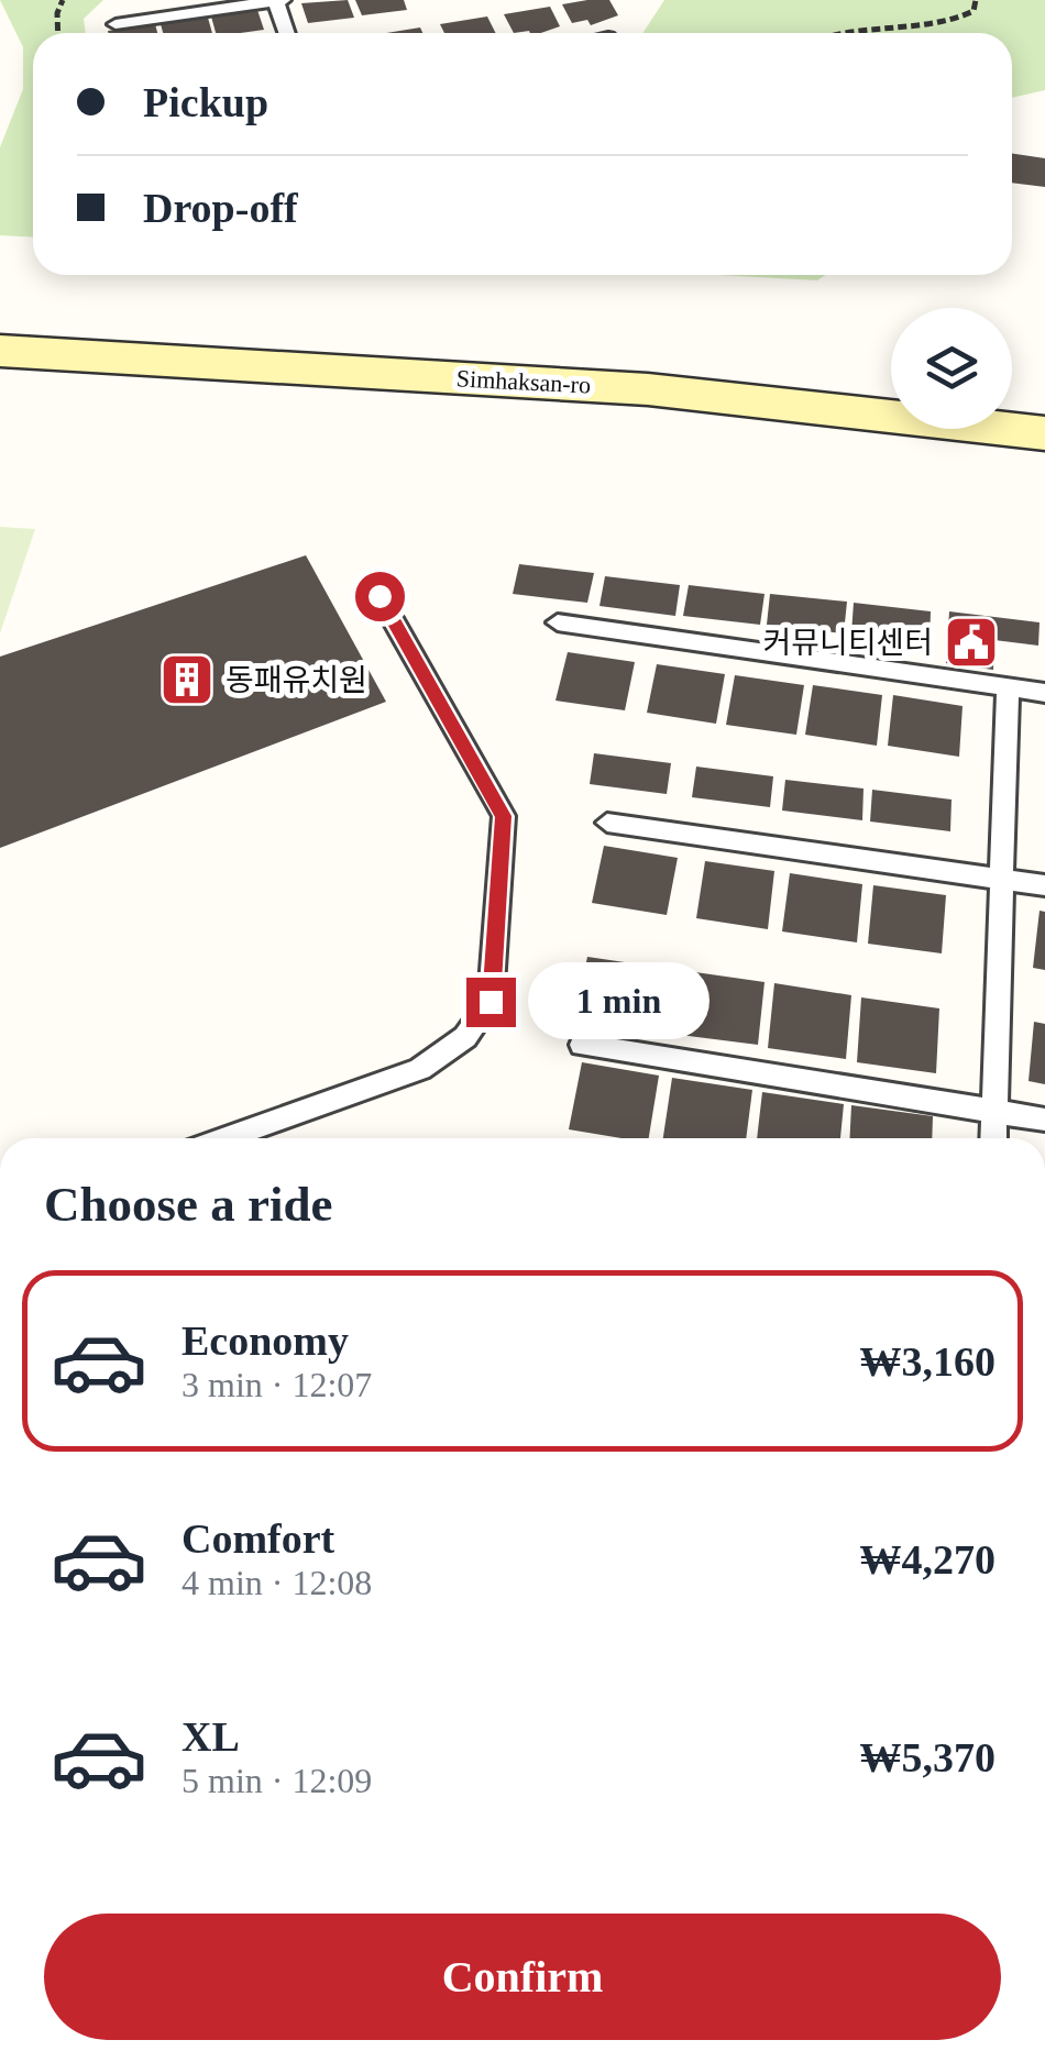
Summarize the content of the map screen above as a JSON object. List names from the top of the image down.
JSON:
{
  "streets": {
    "street": ["Simhaksan-ro"]
  },
  "places": {
    "public building": ["커뮤니티센터"],
    "building": ["동패유치원"]
  },
  "page": {
    "banner": ["Pickup", "Drop-off"],
    "bubble": "1 min",
    "heading": "Choose a ride",
    "list": [
      {
        "name": "Economy",
        "note": "3 min · 12:07",
        "value": "₩3,160"
      },
      {
        "name": "Comfort",
        "note": "4 min · 12:08",
        "value": "₩4,270"
      },
      {
        "name": "XL",
        "note": "5 min · 12:09",
        "value": "₩5,370"
      }
    ],
    "buttons": "Confirm"
  }
}
